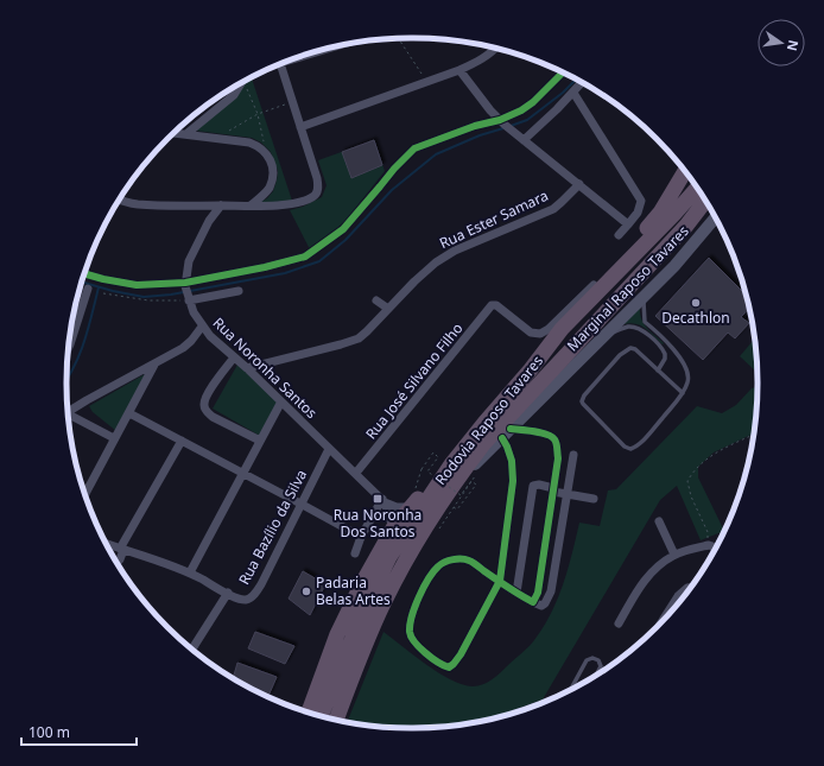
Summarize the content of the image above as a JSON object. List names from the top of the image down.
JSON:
{
  "streets": {
    "highway": ["Rodovia Raposo Tavares"],
    "main road": ["Marginal Raposo Tavares"],
    "street": [
      "Rua Ester Samara",
      "Rua Noronha Santos",
      "Rua José Silvano Filho",
      "Rua Bazílio da Silva"
    ]
  },
  "crossings": [
    ["Rua Ester Samara", "Rua Noronha Santos"],
    ["Marginal Raposo Tavares", "Rodovia Raposo Tavares"],
    ["Rua Noronha Santos", "Rua José Silvano Filho"],
    ["Rua Noronha Santos", "Rua Bazílio da Silva"],
    ["Rua José Silvano Filho", "Rodovia Raposo Tavares"]
  ],
  "places": {
    "other": ["Decathlon", "Padaria Belas Artes"],
    "transit": ["Rua Noronha Dos Santos"]
  },
  "scale_bar": "100 m",
  "north": "right"
}
